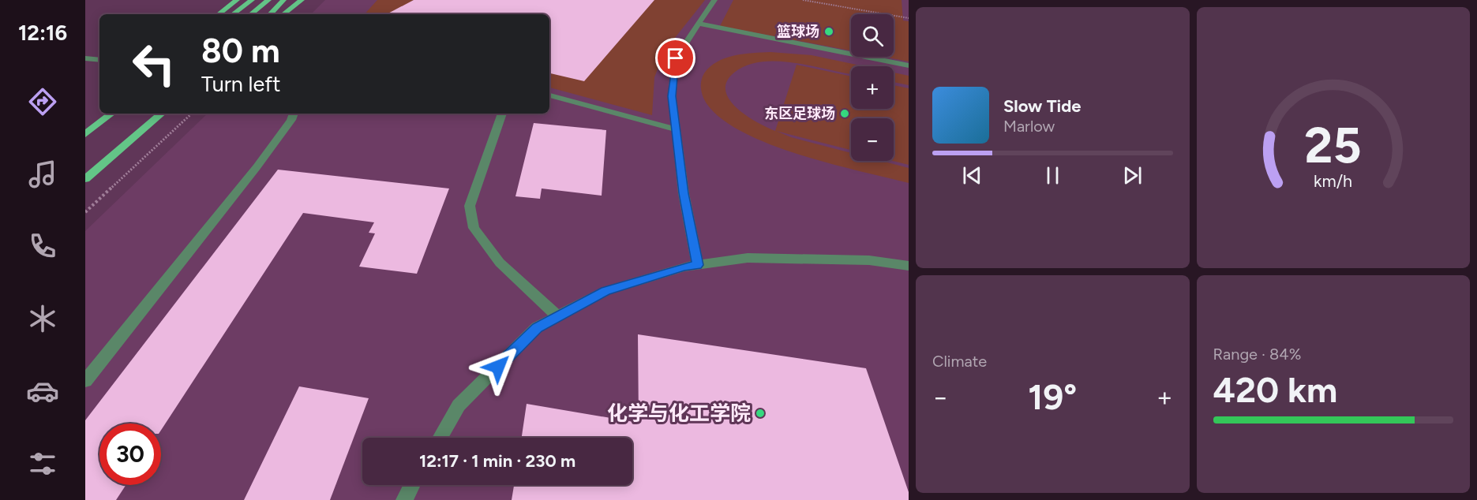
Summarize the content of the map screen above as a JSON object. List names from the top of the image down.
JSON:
{
  "places": ["篮球场", "东区足球场", "化学与化工学院"],
  "page": {
    "tabs": "12:16",
    "map_buttons": ["+", "−"],
    "turn": ["80 m", "Turn left"],
    "song": ["Slow Tide", "Marlow"],
    "tile": [
      "Climate",
      ["Range · 84%", "420 km"]
    ],
    "heat": ["−", "19°", "+"],
    "limit": "30",
    "trip": "12:17 · 1 min · 230 m",
    "gauge": ["25", "km/h"]
  }
}
